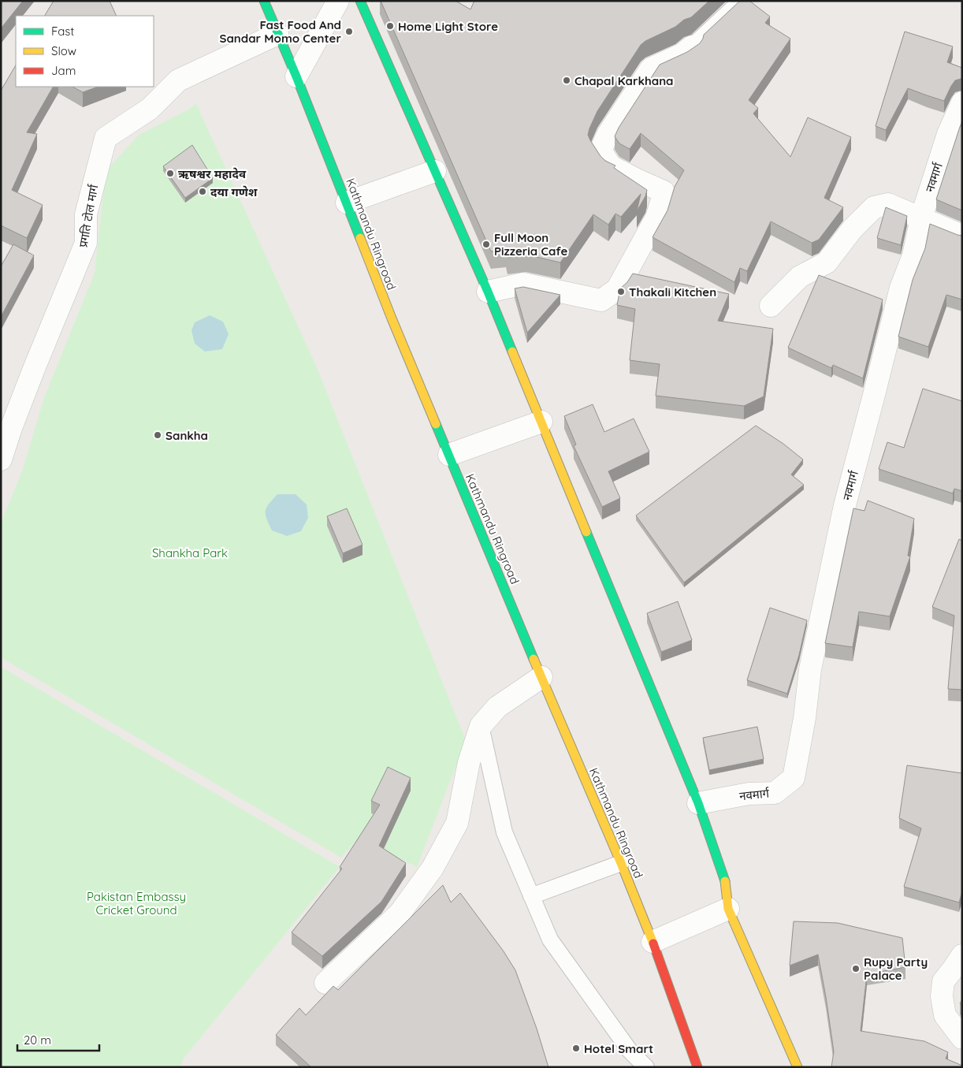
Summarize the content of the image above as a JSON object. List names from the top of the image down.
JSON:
{
  "streets": {
    "main road": ["Kathmandu Ringroad"],
    "street": ["नवमार्ग", "प्रगति टोल मार्ग"]
  },
  "crossings": [
    ["प्रगति टोल मार्ग", "Kathmandu Ringroad"]
  ],
  "parks": ["Shankha Park", "Pakistan Embassy Cricket Ground"],
  "places": [
    "Home Light Store",
    "Fast Food And Sandar Momo Center",
    "Chapal Karkhana",
    "ऋषश्वर महादेव",
    "दया गणेश",
    "Full Moon Pizzeria Cafe",
    "Thakali Kitchen",
    "Sankha",
    "Rupy Party Palace",
    "Hotel Smart"
  ],
  "legend": ["Fast", "Slow", "Jam"],
  "scale_bar": "20 m"
}
